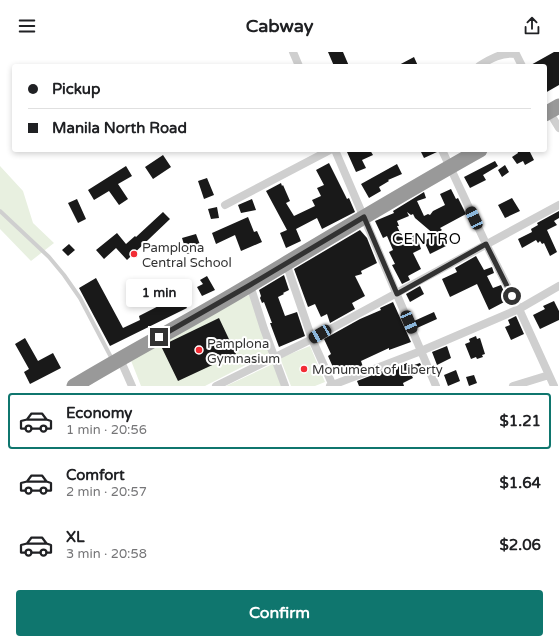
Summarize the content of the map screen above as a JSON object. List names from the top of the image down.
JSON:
{
  "districts": ["CENTRO"],
  "places": ["Pamplona Central School", "Pamplona Gymnasium", "Monument of Liberty"],
  "page": {
    "header": "Cabway",
    "banner": ["Pickup", "Manila North Road"],
    "bubble": "1 min",
    "list": [
      {
        "name": "Economy",
        "note": "1 min · 20:56",
        "value": "$1.21"
      },
      {
        "name": "Comfort",
        "note": "2 min · 20:57",
        "value": "$1.64"
      },
      {
        "name": "XL",
        "note": "3 min · 20:58",
        "value": "$2.06"
      }
    ],
    "buttons": "Confirm"
  }
}
